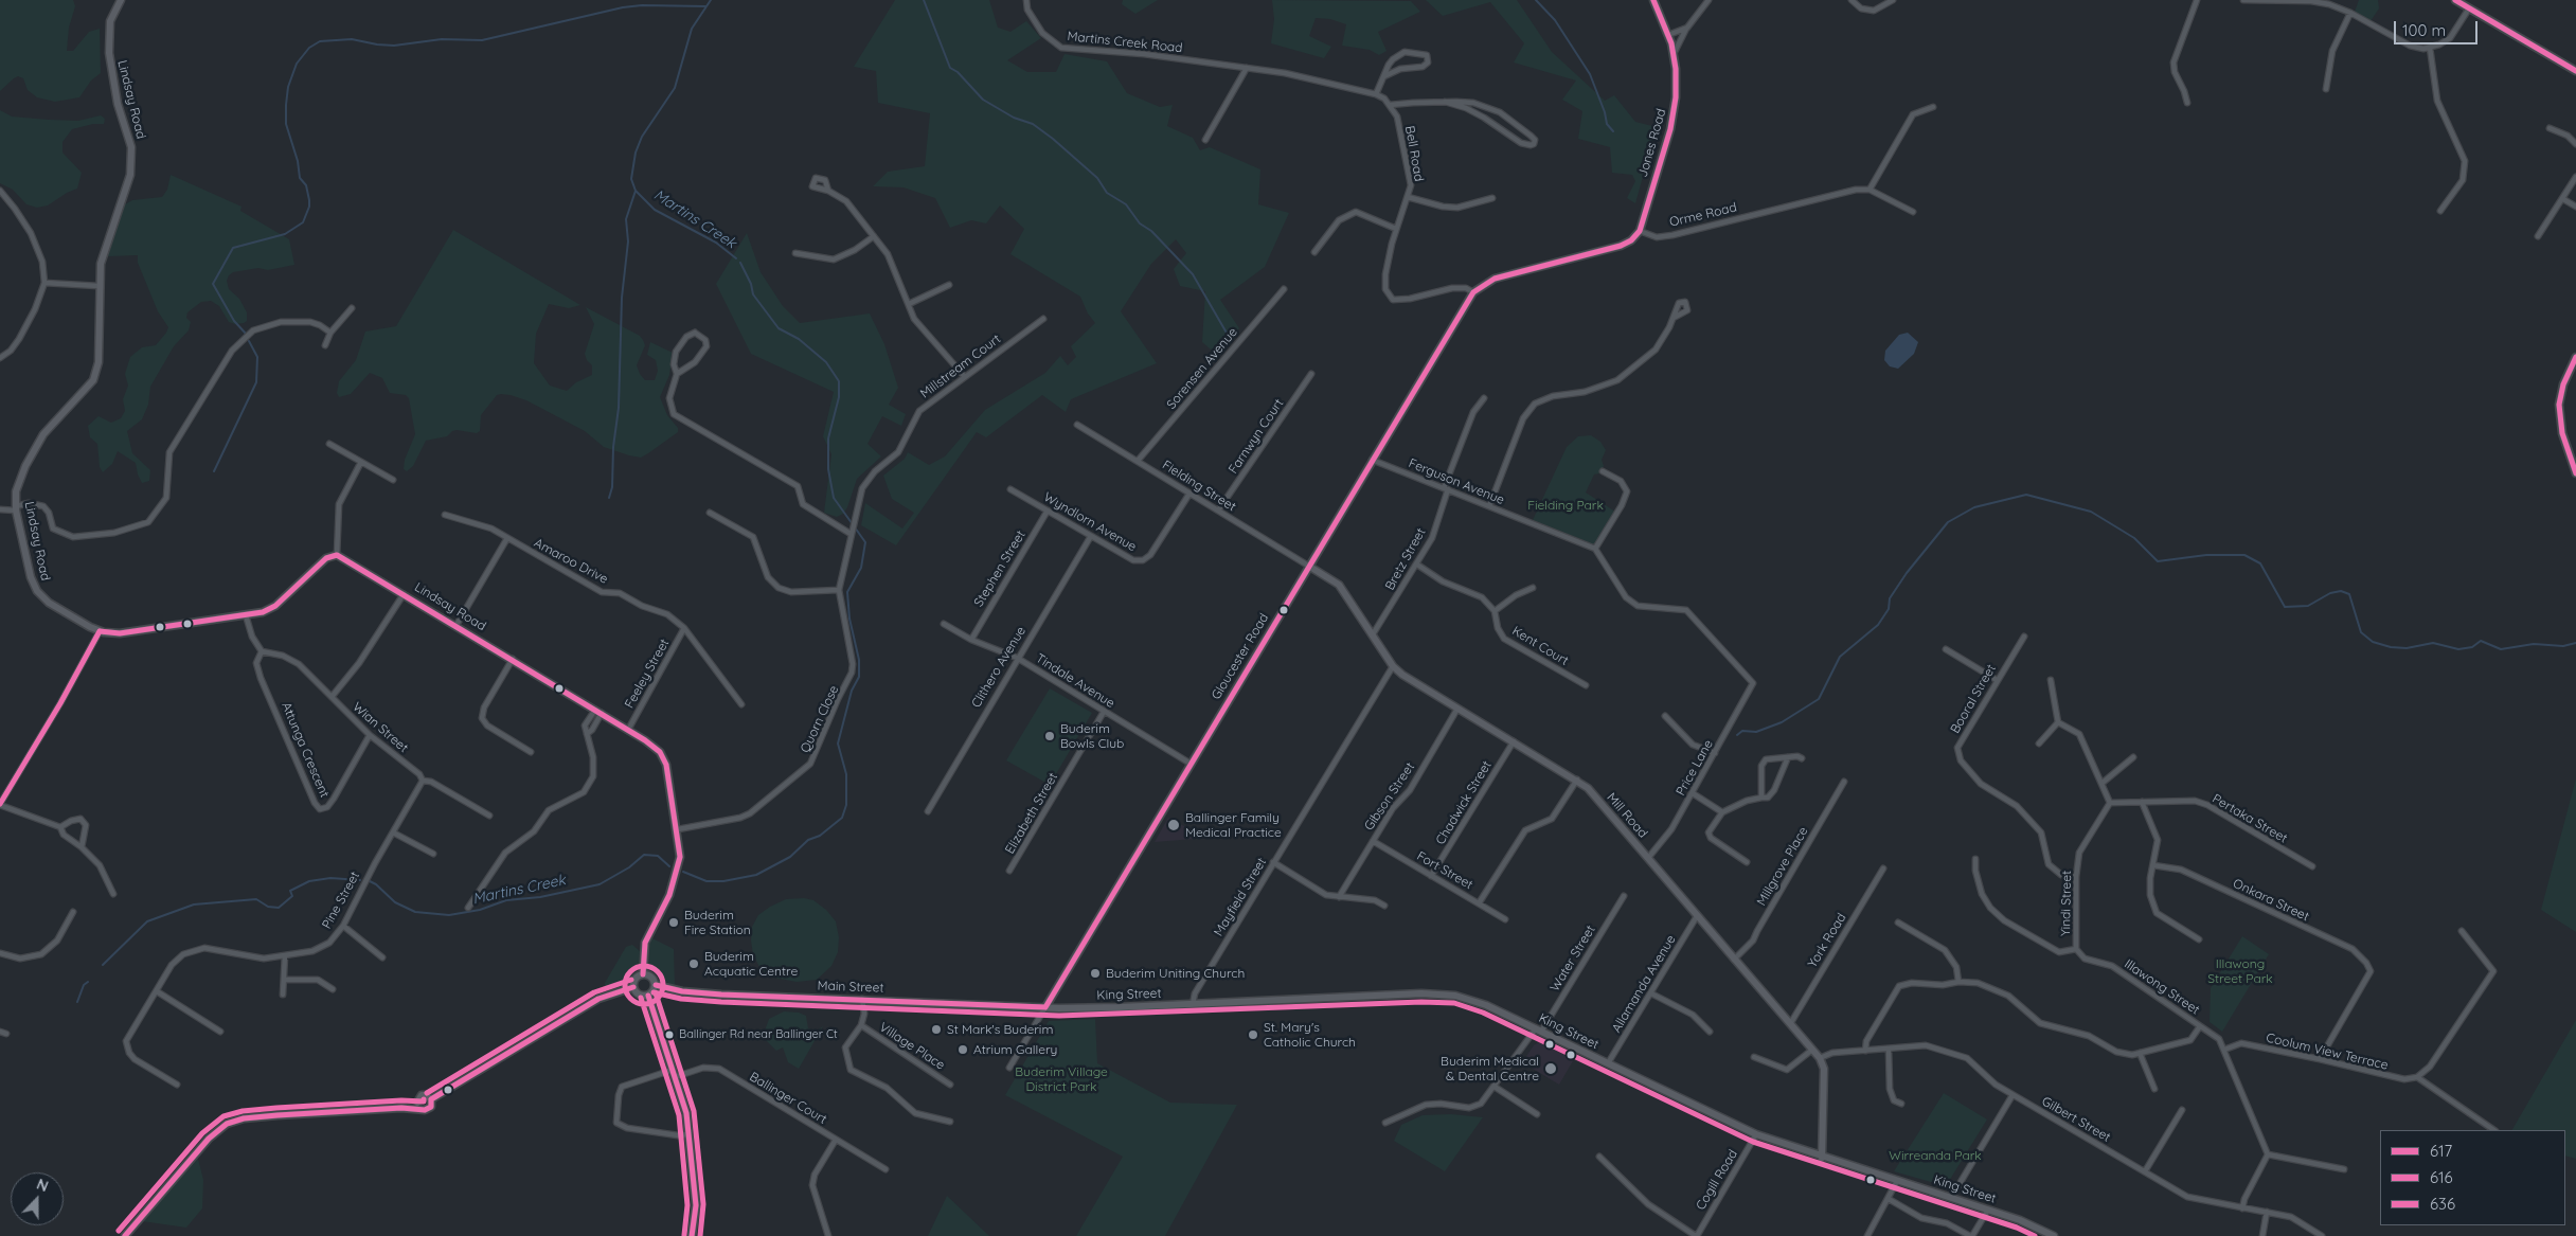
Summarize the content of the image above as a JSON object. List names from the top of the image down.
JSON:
{
  "streets": {
    "main road": [
      "Lindsay Road",
      "Jones Road",
      "Gloucester Road",
      "Mill Road",
      "Main Street",
      "King Street"
    ],
    "street": [
      "Martins Creek Road",
      "Bell Road",
      "Orme Road",
      "Millstream Court",
      "Sorensen Avenue",
      "Farnwyn Court",
      "Ferguson Avenue",
      "Fielding Street",
      "Wyndlorn Avenue",
      "Bretz Street",
      "Amaroo Drive",
      "Stephen Street",
      "Kent Court",
      "Clithero Avenue",
      "Feeley Street",
      "Tindale Avenue",
      "Booral Street",
      "Quorn Close",
      "Wian Street",
      "Attunga Crescent",
      "Price Lane",
      "Gibson Street",
      "Chadwick Street",
      "Elizabeth Street",
      "Pertaka Street",
      "Millgrove Place",
      "Fort Street",
      "Mayfield Street",
      "Pine Street",
      "Onkara Street",
      "Yindi Street",
      "York Road",
      "Water Street",
      "Allamanda Avenue",
      "Illawong Street",
      "Village Place",
      "Coolum View Terrace",
      "Ballinger Court",
      "Gilbert Street",
      "Cogill Road"
    ]
  },
  "crossings": [
    ["Martins Creek Road", "Bell Road"],
    ["Lindsay Road", "Feeley Street"],
    ["Lindsay Road", "Quorn Close"],
    ["Lindsay Road", "Main Street"],
    ["Jones Road", "Orme Road"],
    ["Bell Road", "Gloucester Road"],
    ["Millstream Court", "Quorn Close"],
    ["Sorensen Avenue", "Fielding Street"],
    ["Farnwyn Court", "Fielding Street"],
    ["Ferguson Avenue", "Bretz Street"],
    ["Ferguson Avenue", "Gloucester Road"],
    ["Ferguson Avenue", "Price Lane"],
    ["Fielding Street", "Wyndlorn Avenue"],
    ["Fielding Street", "Gloucester Road"],
    ["Fielding Street", "Mill Road"],
    ["Wyndlorn Avenue", "Stephen Street"],
    ["Wyndlorn Avenue", "Clithero Avenue"],
    ["Bretz Street", "Mill Road"],
    ["Amaroo Drive", "Feeley Street"],
    ["Stephen Street", "Tindale Avenue"],
    ["Gloucester Road", "Tindale Avenue"],
    ["Gloucester Road", "Mill Road"],
    ["Gloucester Road", "Main Street"],
    ["Gloucester Road", "King Street"],
    ["Clithero Avenue", "Tindale Avenue"],
    ["Tindale Avenue", "Elizabeth Street"],
    ["Booral Street", "Yindi Street"],
    ["Wian Street", "Attunga Crescent"],
    ["Wian Street", "Pine Street"],
    ["Price Lane", "Mill Road"],
    ["Gibson Street", "Mill Road"],
    ["Gibson Street", "Fort Street"],
    ["Chadwick Street", "Mill Road"],
    ["Chadwick Street", "Fort Street"],
    ["Mill Road", "Millgrove Place"],
    ["Mill Road", "Mayfield Street"],
    ["Mill Road", "York Road"],
    ["Mill Road", "Allamanda Avenue"],
    ["Mill Road", "Gilbert Street"],
    ["Pertaka Street", "Yindi Street"],
    ["Mayfield Street", "King Street"],
    ["Onkara Street", "Coolum View Terrace"],
    ["Yindi Street", "Illawong Street"],
    ["Water Street", "King Street"],
    ["Allamanda Avenue", "King Street"],
    ["Main Street", "King Street"],
    ["Illawong Street", "Coolum View Terrace"],
    ["King Street", "Cogill Road"]
  ],
  "water": ["Martins Creek"],
  "parks": [
    "Fielding Park",
    "Illawong Street Park",
    "Buderim Village District Park",
    "Wirreanda Park"
  ],
  "places": [
    "Buderim Bowls Club",
    "Ballinger Family Medical Practice",
    "Buderim Fire Station",
    "Buderim Acquatic Centre",
    "Buderim Uniting Church",
    "St Mark's Buderim",
    "Ballinger Rd near Ballinger Ct",
    "St. Mary's Catholic Church",
    "Atrium Gallery",
    "Buderim Medical & Dental Centre"
  ],
  "lines": ["transit line 617", "transit line 616", "transit line 636"],
  "legend": ["617", "616", "636"],
  "scale_bar": "100 m",
  "north": "top"
}
